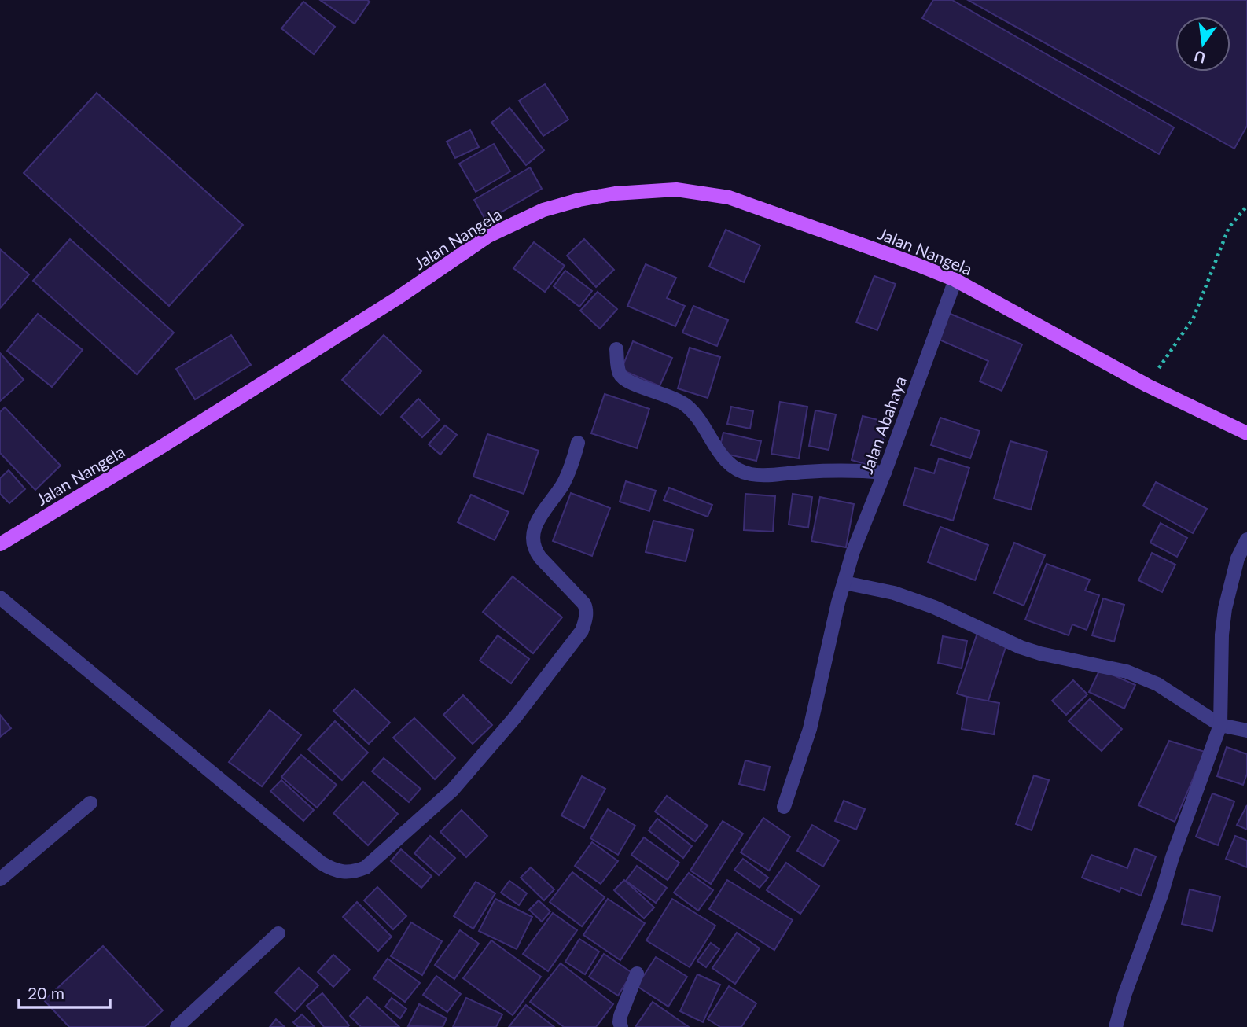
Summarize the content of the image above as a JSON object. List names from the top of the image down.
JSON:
{
  "streets": {
    "main road": ["Jalan Nangela"],
    "street": ["Jalan Abahaya"]
  },
  "crossings": [
    ["Jalan Nangela", "Jalan Abahaya"]
  ],
  "scale_bar": "20 m",
  "north": "bottom"
}
